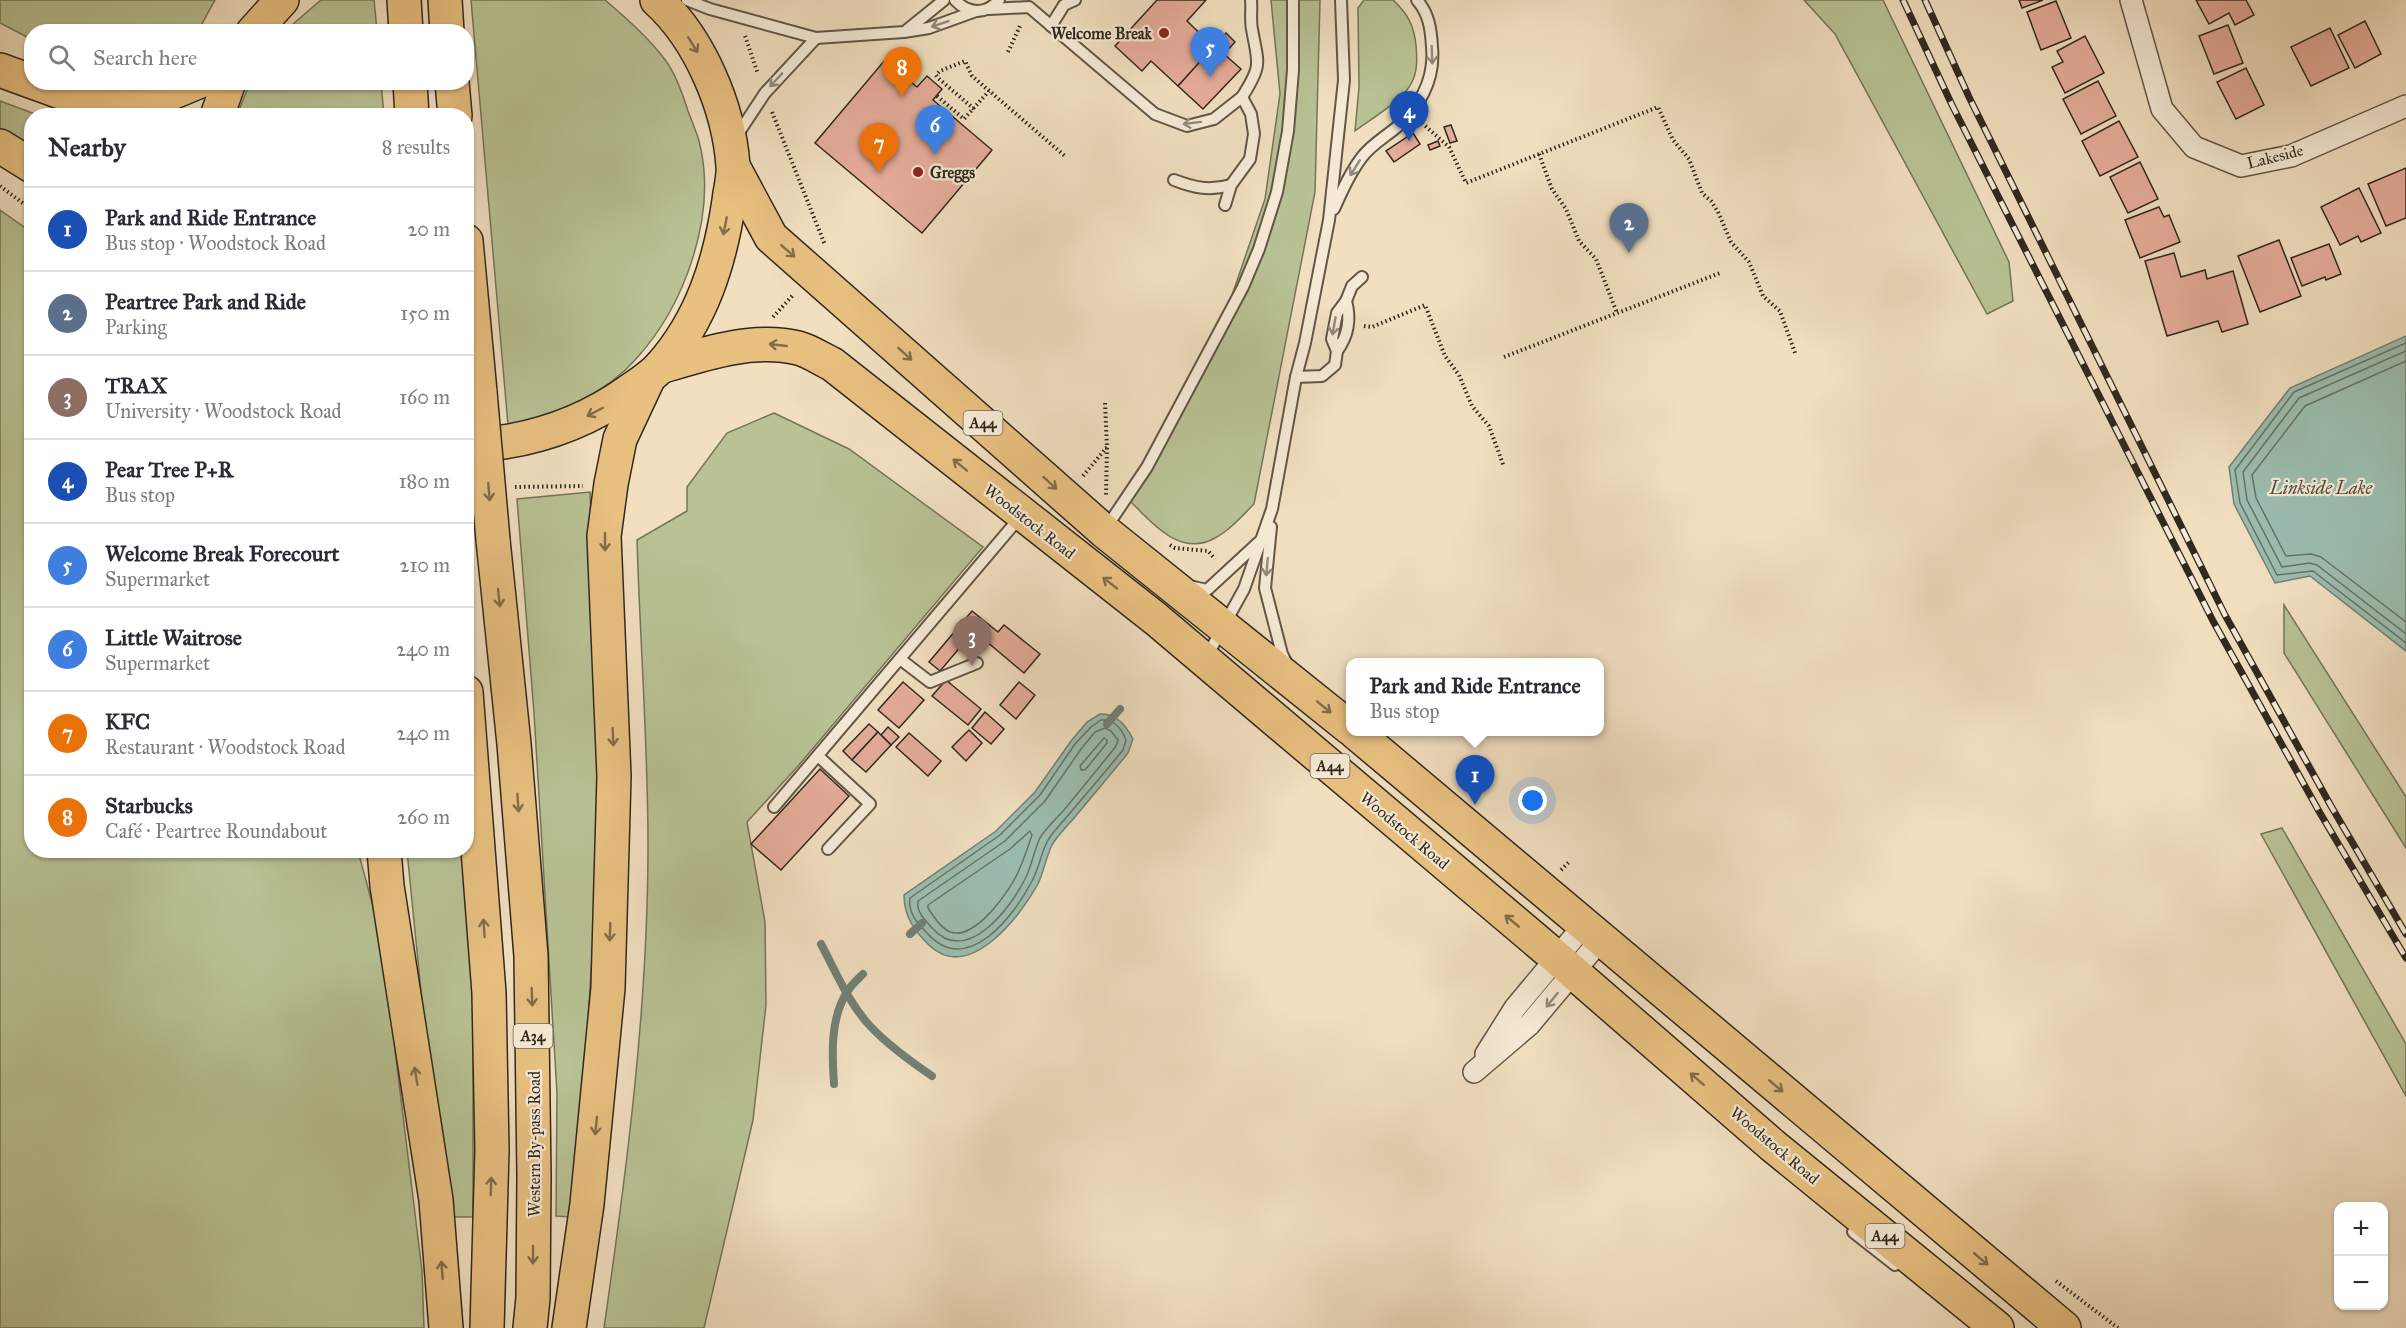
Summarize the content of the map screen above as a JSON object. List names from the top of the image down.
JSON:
{
  "streets": {
    "highway": [
      "A44",
      "Woodstock Road",
      "A34",
      "Western By-pass Road"
    ],
    "street": ["Lakeside"]
  },
  "water": ["Linkside Lake"],
  "places": ["Welcome Break", "Greggs"],
  "page": {
    "search": "Search here",
    "pins": [
      "5",
      "8",
      "4",
      "6",
      "7",
      "2",
      "3",
      "1"
    ],
    "heading": ["Nearby", "8 results"],
    "list": [
      {
        "mark": "1",
        "name": "Park and Ride Entrance",
        "note": "Bus stop · Woodstock Road",
        "value": "20 m"
      },
      {
        "mark": "2",
        "name": "Peartree Park and Ride",
        "note": "Parking",
        "value": "150 m"
      },
      {
        "mark": "3",
        "name": "TRAX",
        "note": "University · Woodstock Road",
        "value": "160 m"
      },
      {
        "mark": "4",
        "name": "Pear Tree P+R",
        "note": "Bus stop",
        "value": "180 m"
      },
      {
        "mark": "5",
        "name": "Welcome Break Forecourt",
        "note": "Supermarket",
        "value": "210 m"
      },
      {
        "mark": "6",
        "name": "Little Waitrose",
        "note": "Supermarket",
        "value": "240 m"
      },
      {
        "mark": "7",
        "name": "KFC",
        "note": "Restaurant · Woodstock Road",
        "value": "240 m"
      },
      {
        "mark": "8",
        "name": "Starbucks",
        "note": "Café · Peartree Roundabout",
        "value": "260 m"
      }
    ],
    "popup": ["Park and Ride Entrance", "Bus stop"],
    "map_buttons": ["+", "−"]
  }
}
